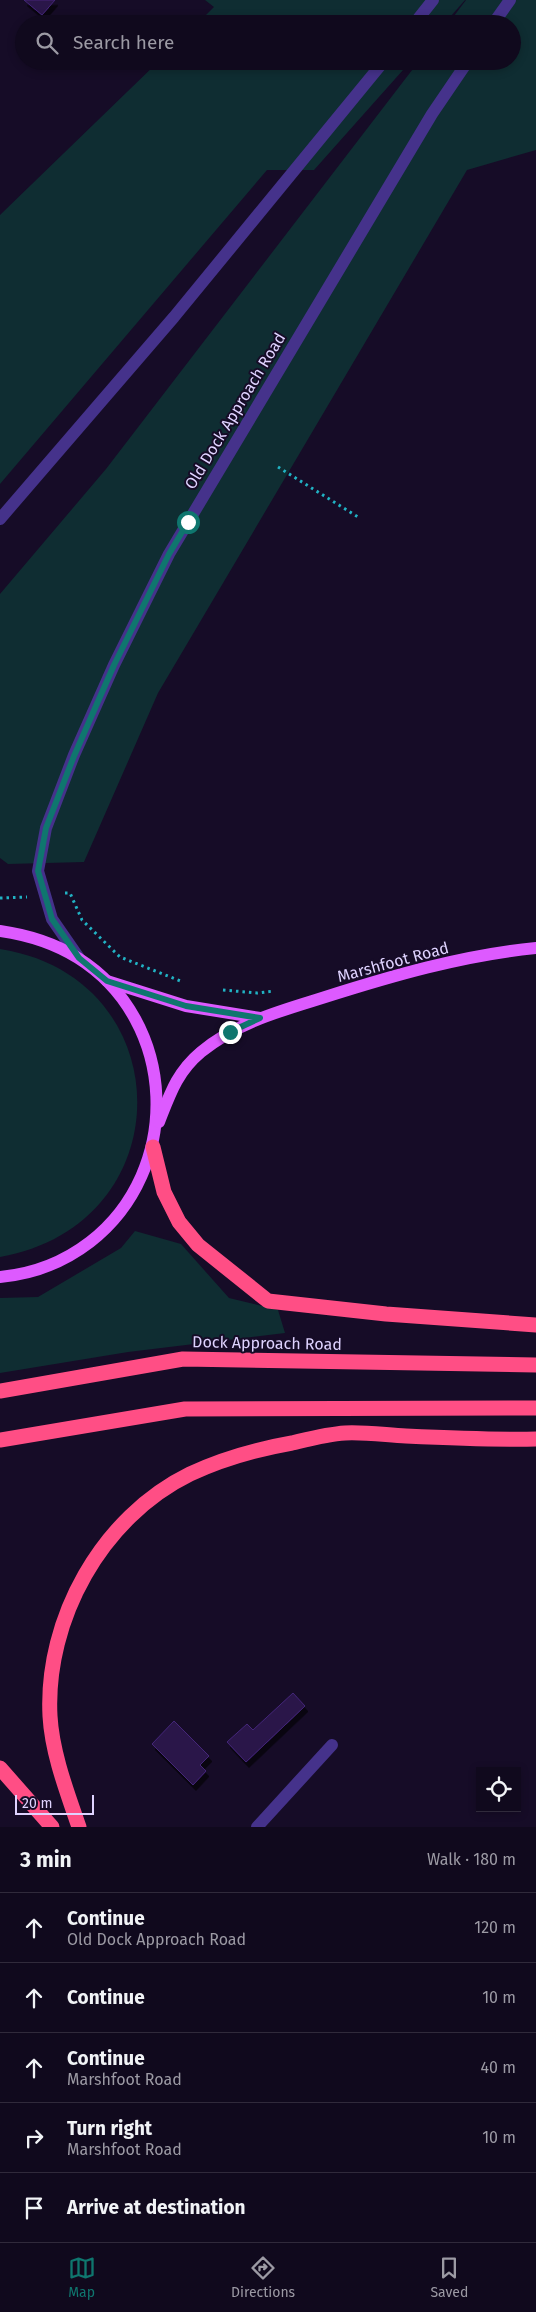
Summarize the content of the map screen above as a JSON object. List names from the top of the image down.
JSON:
{
  "streets": {
    "highway": ["Dock Approach Road"],
    "main road": ["Marshfoot Road"],
    "street": ["Old Dock Approach Road"]
  },
  "scale_bar": "20 m",
  "page": {
    "search": "Search here",
    "scale": "20 m",
    "heading": ["3 min", "Walk · 180 m"],
    "list": [
      ["Continue", "Old Dock Approach Road", "120 m"],
      ["Continue", "10 m"],
      ["Continue", "Marshfoot Road", "40 m"],
      ["Turn right", "Marshfoot Road", "10 m"],
      "Arrive at destination"
    ],
    "nav": ["Map", "Directions", "Saved"]
  }
}
